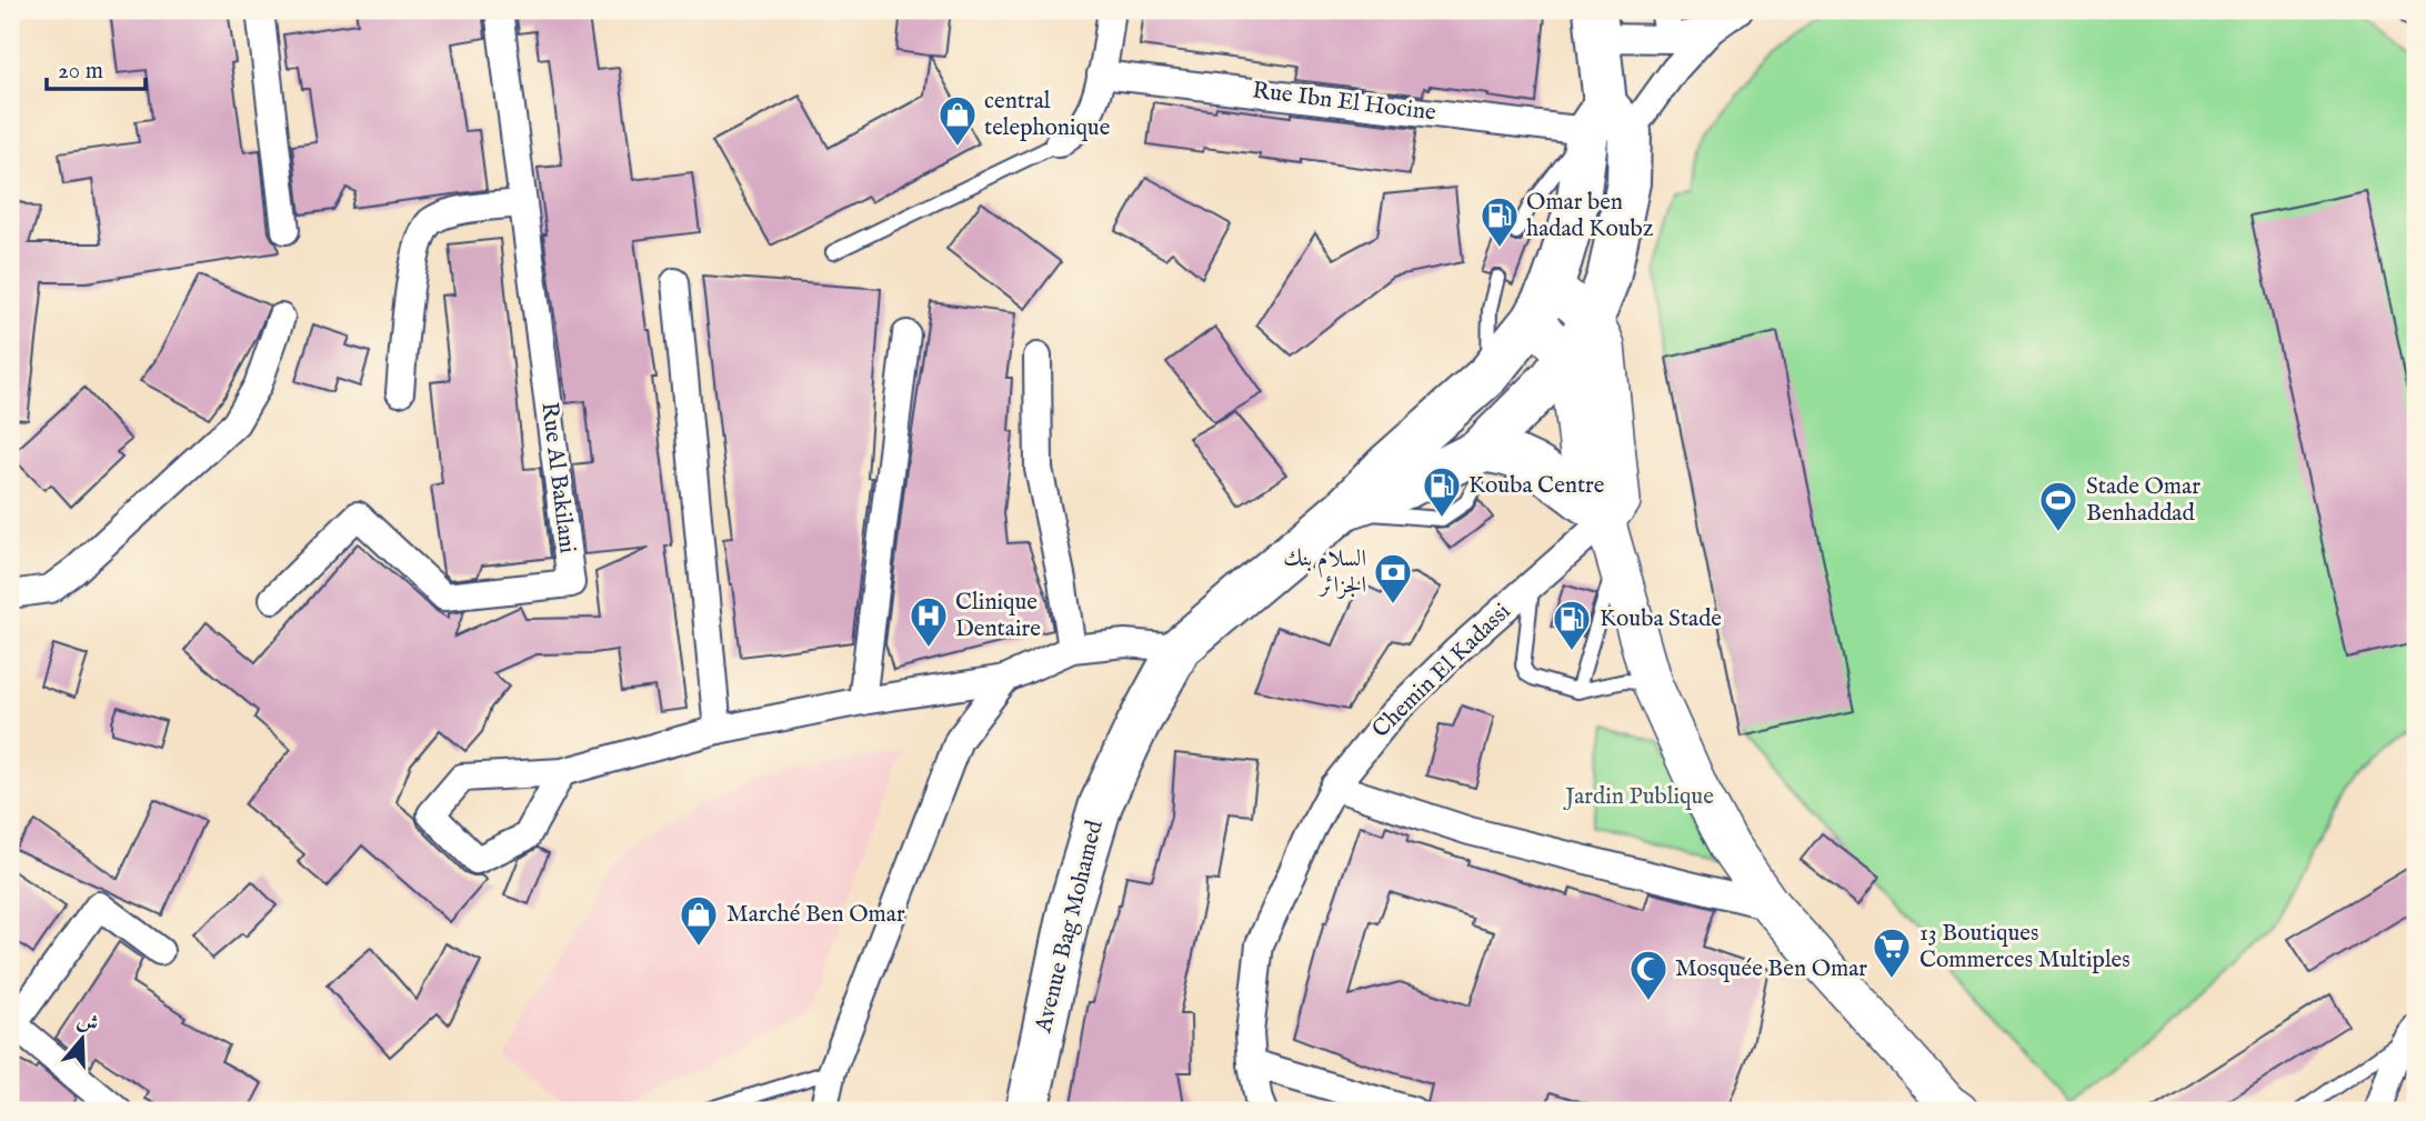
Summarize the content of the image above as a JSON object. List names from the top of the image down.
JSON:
{
  "streets": {
    "main road": ["Avenue Bag Mohamed"],
    "street": ["Rue Ibn El Hocine", "Rue Al Bakilani", "Chemin El Kadassi"]
  },
  "parks": ["Jardin Publique"],
  "places": {
    "shop": ["central telephonique", "Marché Ben Omar"],
    "fuel station": ["Omar ben hadad Koubz", "Kouba Centre", "Kouba Stade"],
    "sports": ["Stade Omar Benhaddad"],
    "bank": ["السلام بنك الجزائر"],
    "hospital": ["Clinique Dentaire"],
    "supermarket": ["13 Boutiques Commerces Multiples"],
    "mosque": ["Mosquée Ben Omar"]
  },
  "scale_bar": "20 m",
  "north": "top"
}
